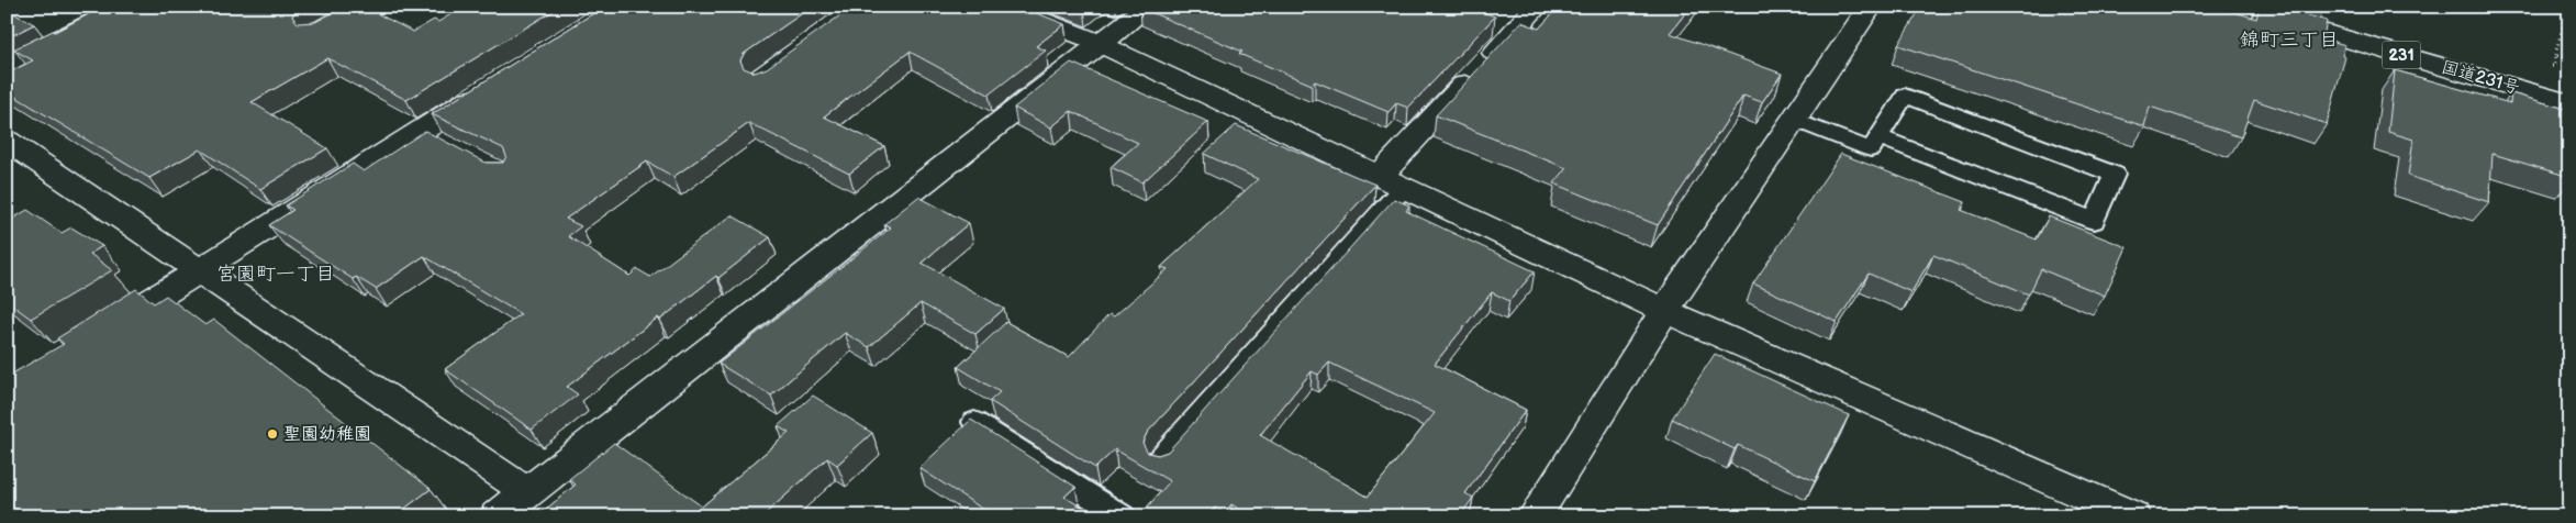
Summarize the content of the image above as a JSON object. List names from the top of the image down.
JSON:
{
  "streets": {
    "main road": ["231", "国道231号"]
  },
  "districts": ["錦町三丁目", "宮園町一丁目"],
  "places": ["聖園幼稚園"]
}
